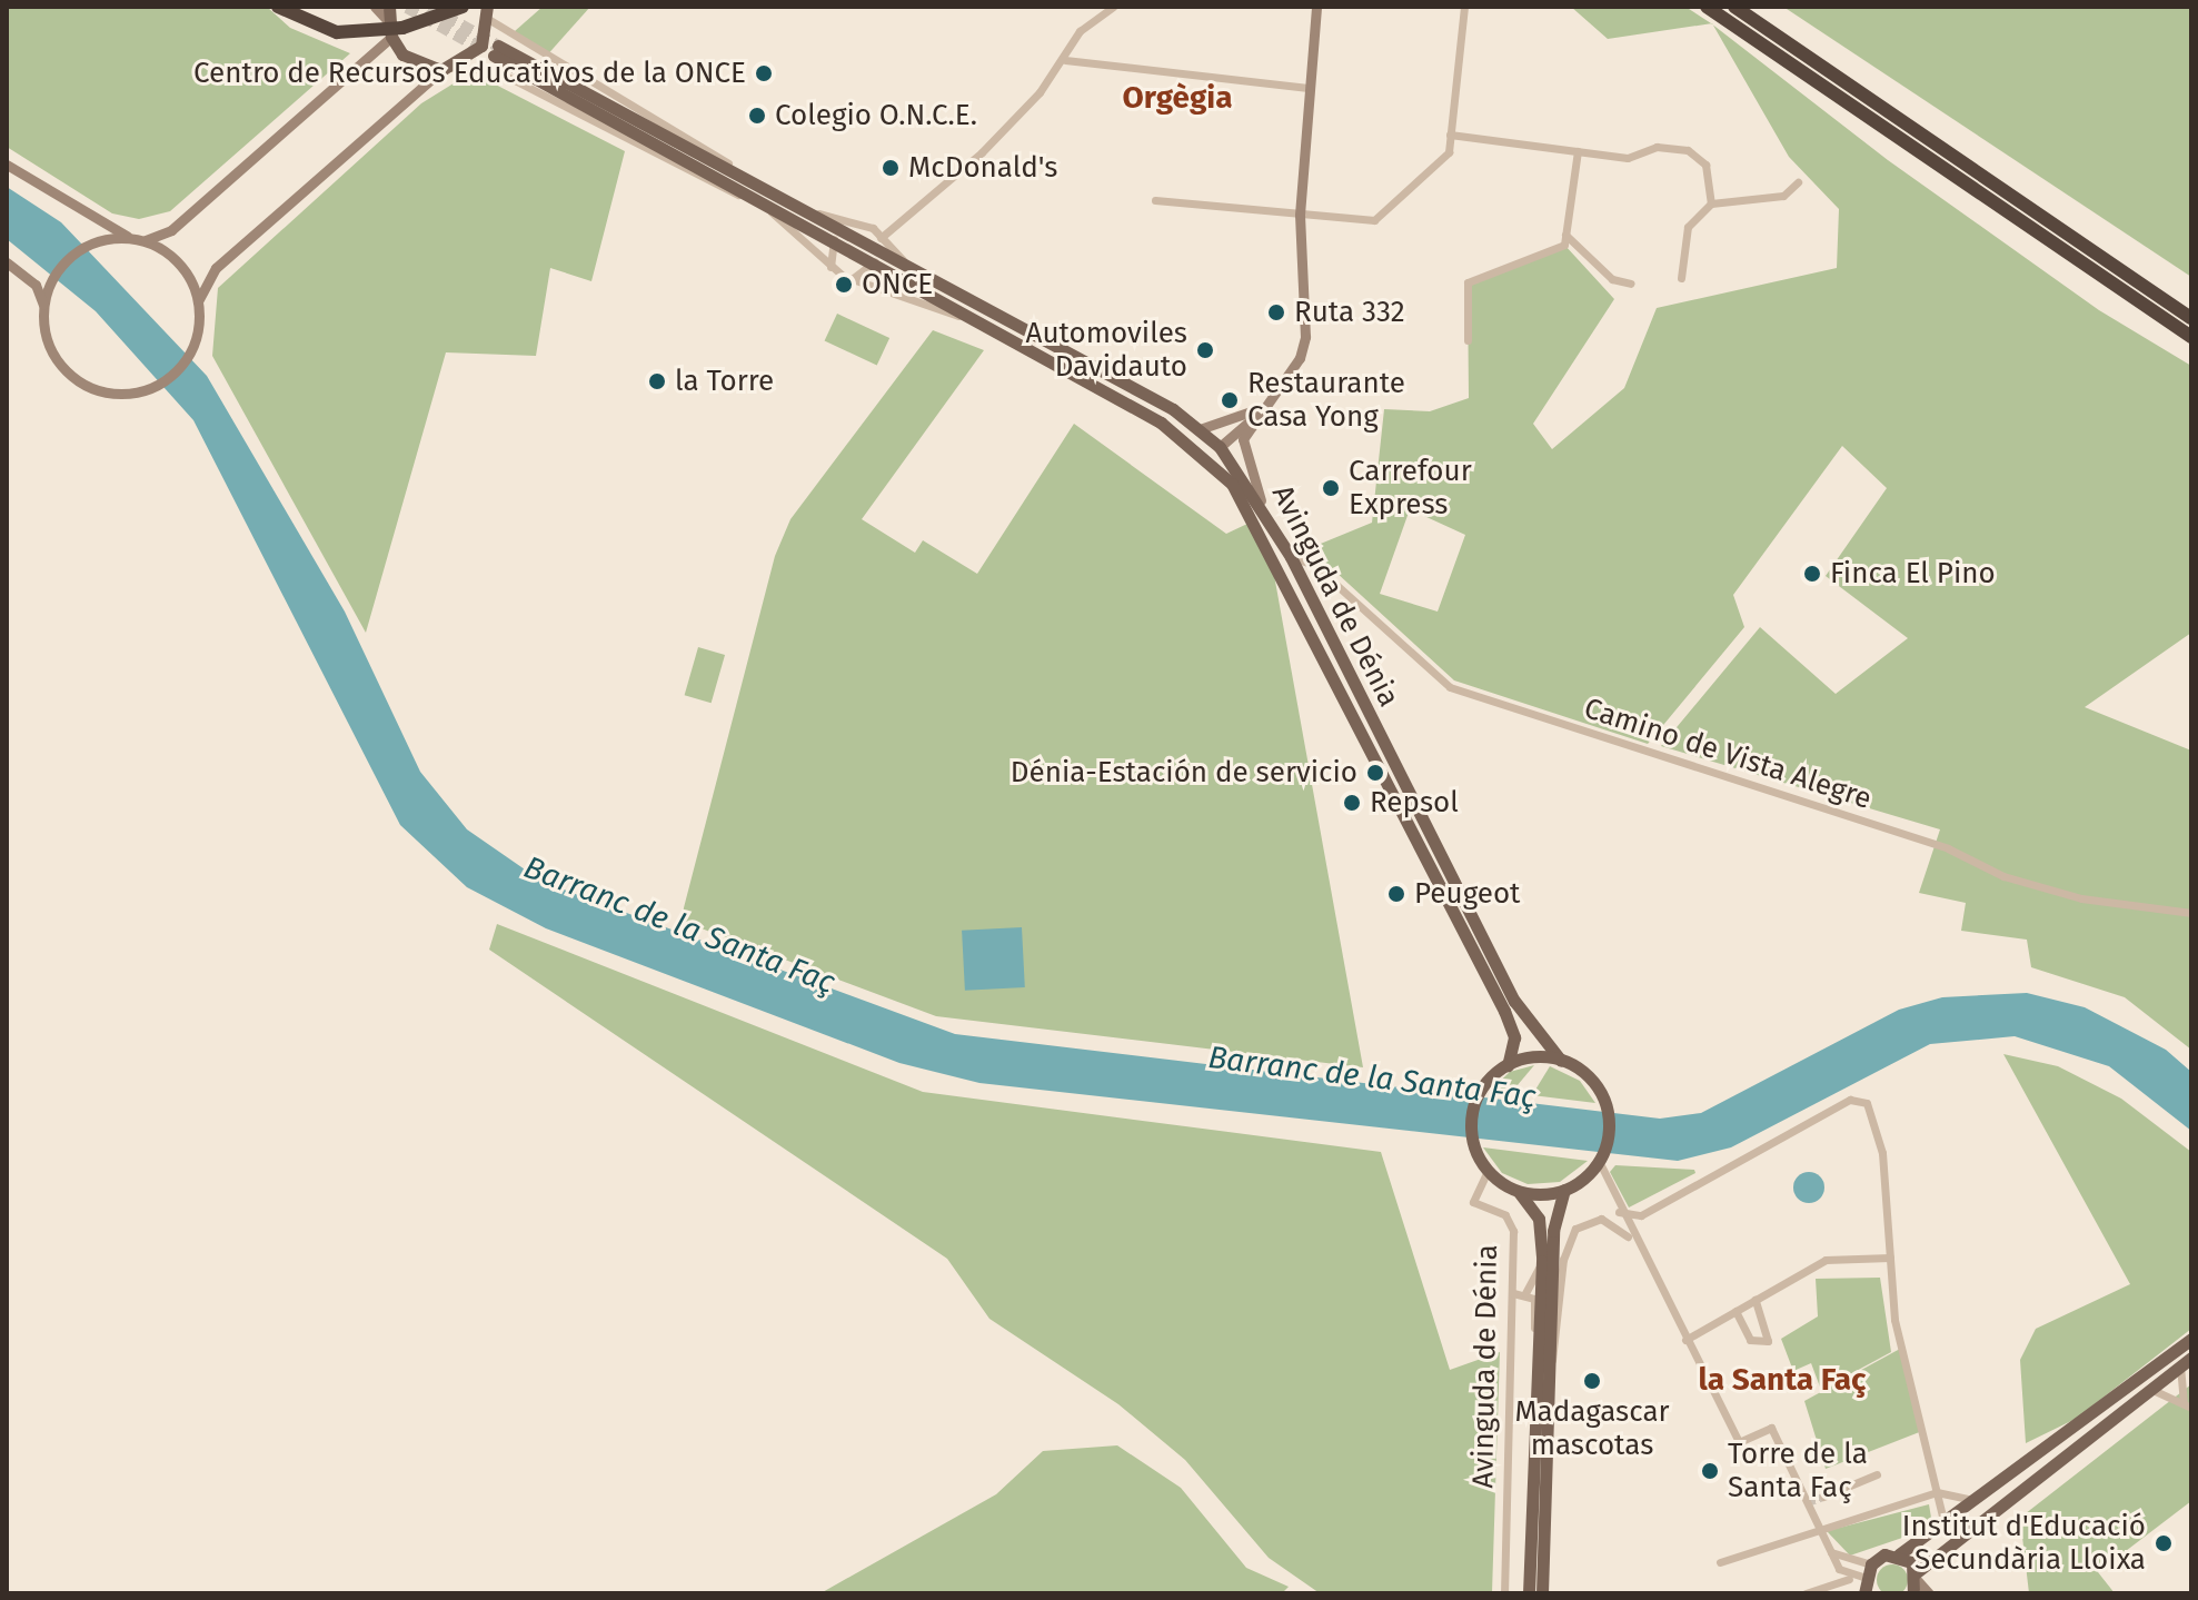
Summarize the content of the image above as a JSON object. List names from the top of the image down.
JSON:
{
  "streets": {
    "main road": ["Avinguda de Dénia"],
    "street": ["Camino de Vista Alegre"]
  },
  "crossings": [
    ["Avinguda de Dénia", "Camino de Vista Alegre"]
  ],
  "districts": ["Orgègia", "la Santa Faç"],
  "water": ["Barranc de la Santa Faç"],
  "places": [
    "Centro de Recursos Educativos de la ONCE",
    "Colegio O.N.C.E.",
    "McDonald's",
    "ONCE",
    "Ruta 332",
    "Automoviles Davidauto",
    "la Torre",
    "Restaurante Casa Yong",
    "Carrefour Express",
    "Finca El Pino",
    "Dénia-Estación de servicio",
    "Repsol",
    "Peugeot",
    "Madagascar mascotas",
    "Torre de la Santa Faç",
    "Institut d'Educació Secundària Lloixa"
  ]
}
